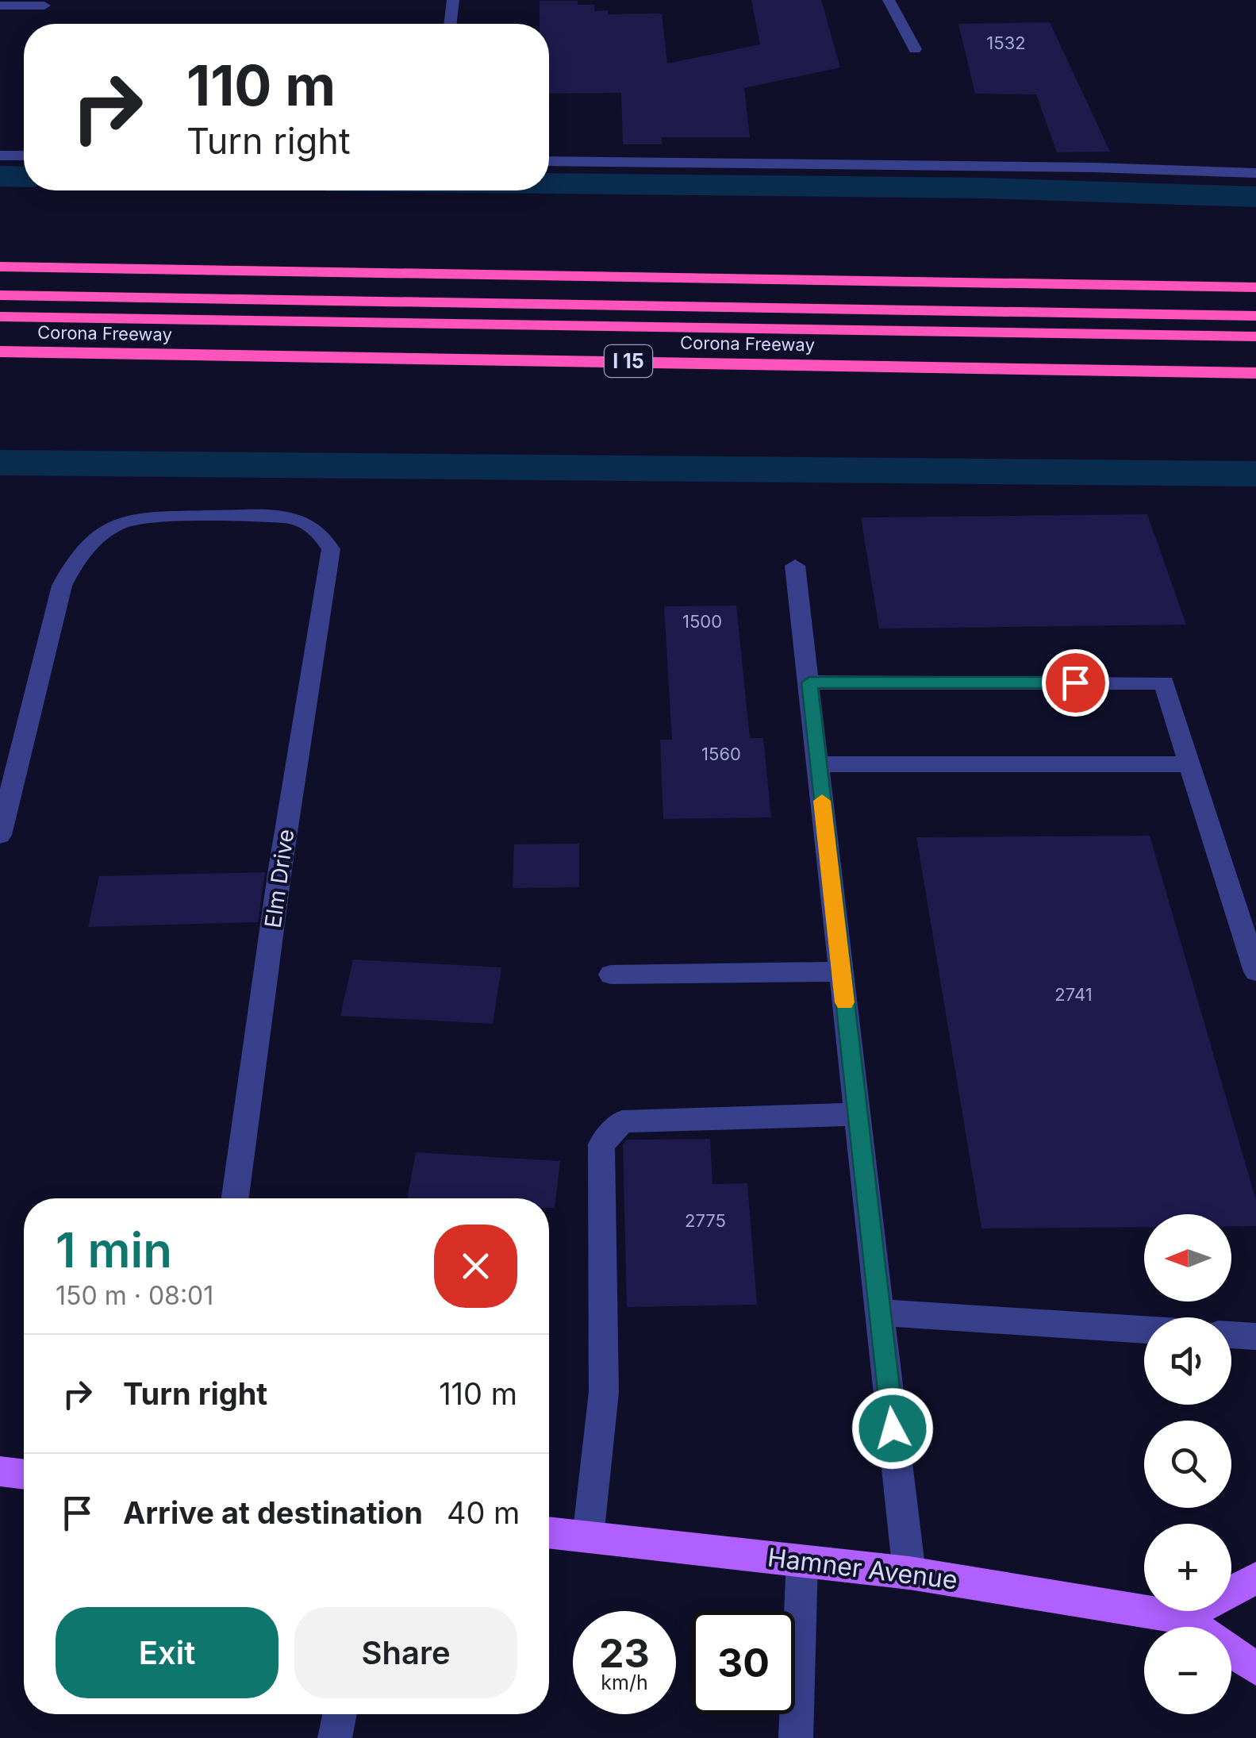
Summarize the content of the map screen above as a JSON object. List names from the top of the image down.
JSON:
{
  "streets": {
    "highway": ["Corona Freeway", "I 15"],
    "main road": ["Hamner Avenue"],
    "street": ["Elm Drive"]
  },
  "house_numbers": [
    "1532",
    "1500",
    "1560",
    "2741",
    "2775"
  ],
  "north": "left",
  "page": {
    "turn": ["110 m", "Turn right"],
    "heading": ["1 min", "150 m · 08:01"],
    "map_buttons": ["+", "−"],
    "list": [
      {
        "name": "Turn right",
        "value": "110 m"
      },
      {
        "name": "Arrive at destination",
        "value": "40 m"
      }
    ],
    "buttons": ["Exit", "Share"],
    "speed": "23 km/h",
    "limit": "30"
  }
}
